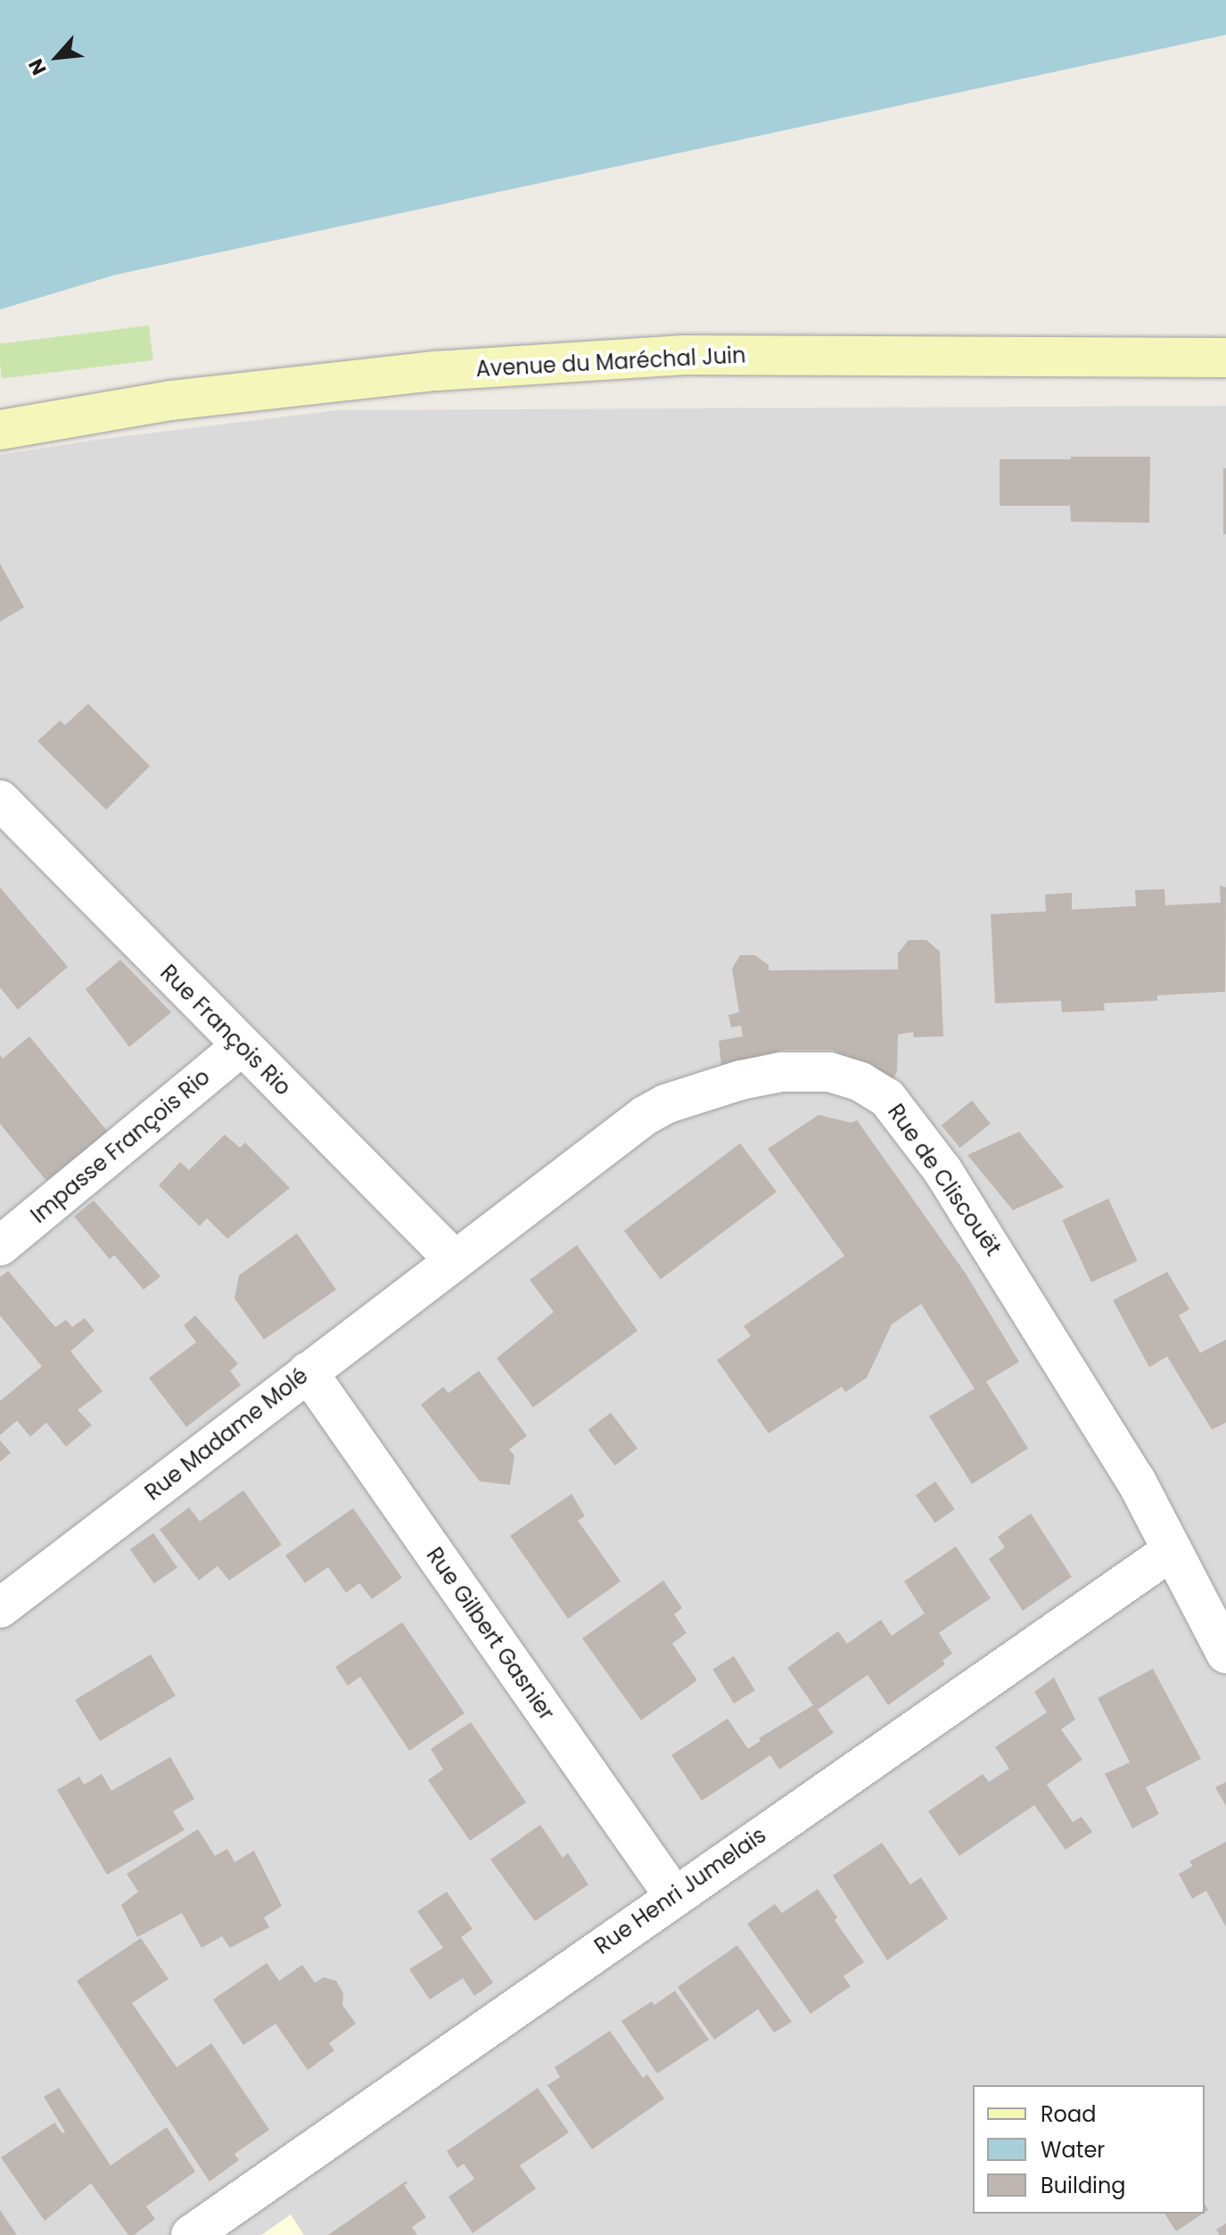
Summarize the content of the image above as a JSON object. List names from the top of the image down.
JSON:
{
  "streets": {
    "main road": ["Avenue du Maréchal Juin"],
    "street": [
      "Rue François Rio",
      "Impasse François Rio",
      "Rue de Cliscouët",
      "Rue Madame Molé",
      "Rue Gilbert Gasnier",
      "Rue Henri Jumelais"
    ]
  },
  "crossings": [
    ["Rue François Rio", "Impasse François Rio"],
    ["Rue François Rio", "Rue de Cliscouët"],
    ["Rue François Rio", "Rue Madame Molé"],
    ["Rue de Cliscouët", "Rue Madame Molé"],
    ["Rue de Cliscouët", "Rue Henri Jumelais"],
    ["Rue Madame Molé", "Rue Gilbert Gasnier"],
    ["Rue Gilbert Gasnier", "Rue Henri Jumelais"]
  ],
  "legend": ["Road", "Water", "Building"],
  "north": "bottom left"
}
